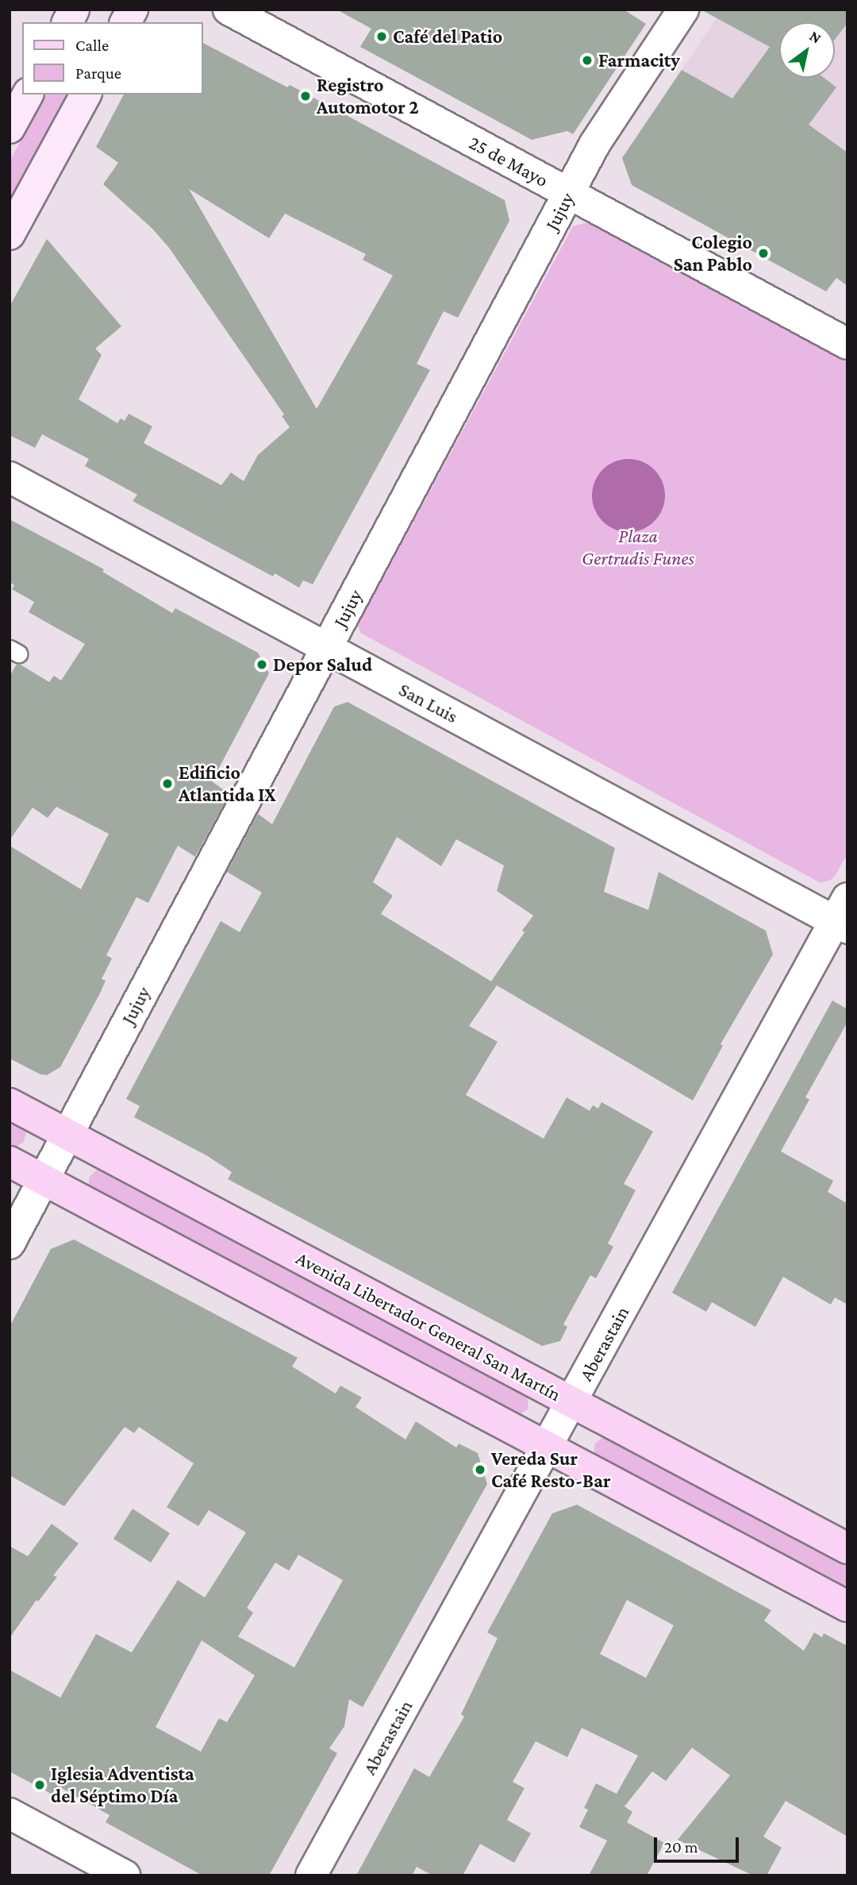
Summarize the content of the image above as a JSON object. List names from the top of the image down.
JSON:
{
  "streets": {
    "main road": ["Avenida Libertador General San Martín"],
    "street": [
      "25 de Mayo",
      "Jujuy",
      "San Luis",
      "Aberastain"
    ]
  },
  "crossings": [
    ["25 de Mayo", "Jujuy"],
    ["Jujuy", "San Luis"],
    ["Jujuy", "Avenida Libertador General San Martín"],
    ["San Luis", "Aberastain"],
    ["Avenida Libertador General San Martín", "Aberastain"]
  ],
  "parks": ["Plaza Gertrudis Funes"],
  "places": [
    "Café del Patio",
    "Farmacity",
    "Registro Automotor 2",
    "Colegio San Pablo",
    "Depor Salud",
    "Edificio Atlantida IX",
    "Vereda Sur Café Resto-Bar",
    "Iglesia Adventista del Séptimo Día"
  ],
  "legend": ["Calle", "Parque"],
  "scale_bar": "20 m",
  "north": "top right"
}
